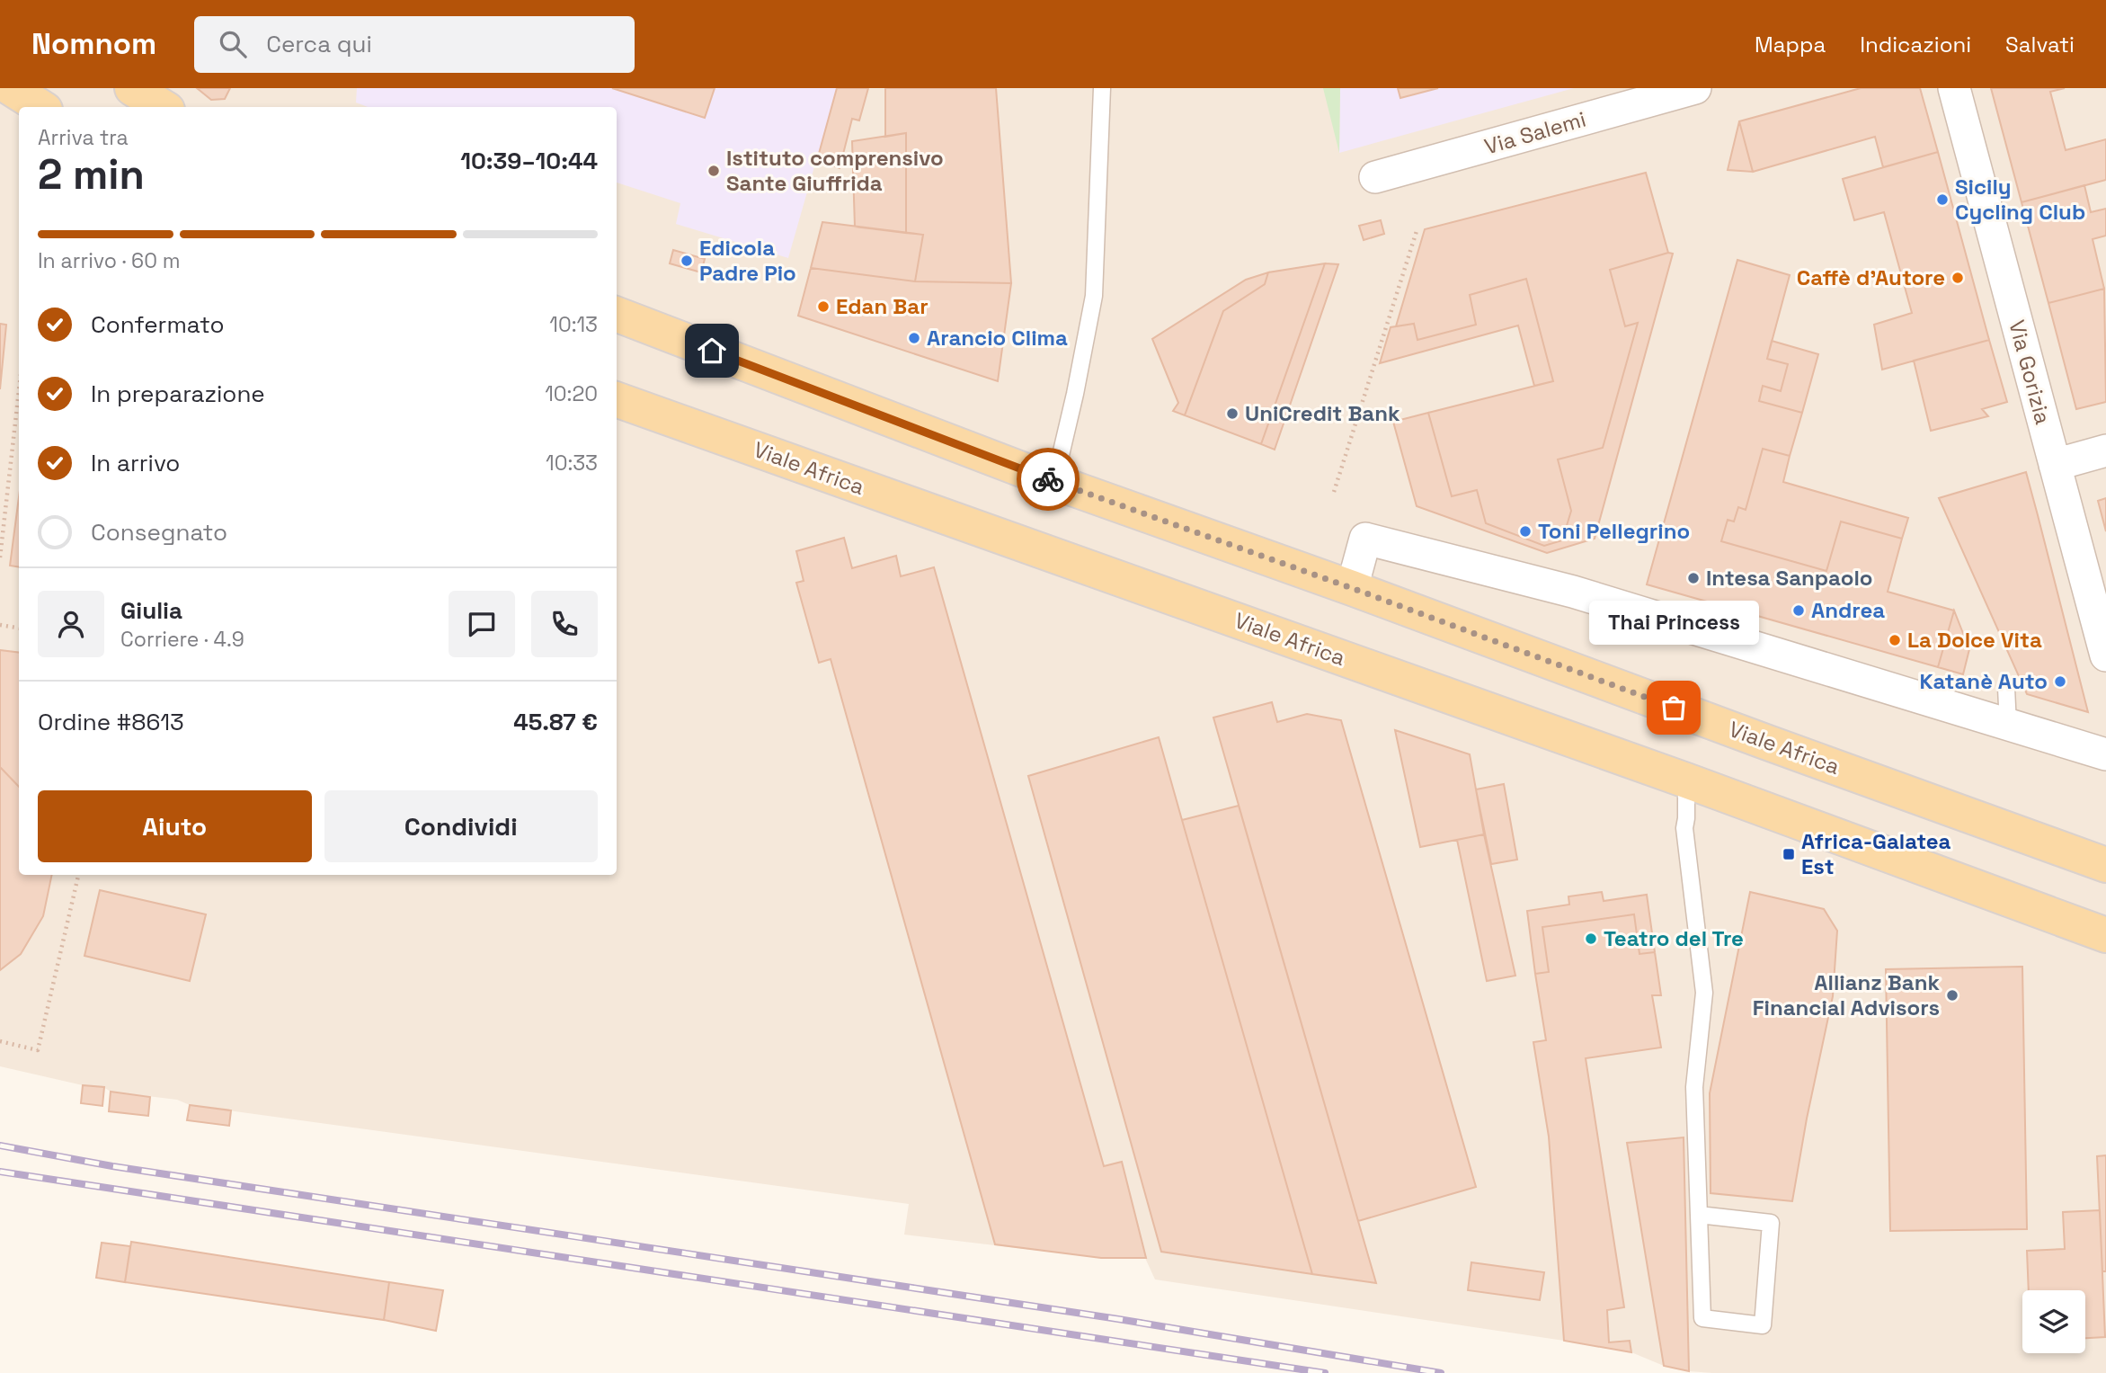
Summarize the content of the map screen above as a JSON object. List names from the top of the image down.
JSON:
{
  "streets": {
    "main road": ["Viale Africa"],
    "street": ["Via Salemi", "Via Gorizia"]
  },
  "places": {
    "other": [
      "Istituto comprensivo Sante Giuffrida",
      "Sicily Cycling Club",
      "Edicola Padre Pio",
      "Caffè d'Autore",
      "Edan Bar",
      "Arancio Clima",
      "UniCredit Bank",
      "Toni Pellegrino",
      "Intesa Sanpaolo",
      "Andrea",
      "La Dolce Vita",
      "Katanè Auto",
      "Thai Princess",
      "Teatro del Tre",
      "Allianz Bank Financial Advisors"
    ],
    "transit": ["Africa-Galatea Est"]
  },
  "page": {
    "header": "Nomnom",
    "search": "Cerca qui",
    "nav": ["Mappa", "Indicazioni", "Salvati"],
    "heading": ["2 min", "Arriva tra", "10:39–10:44"],
    "panel": [
      "Giulia",
      "Corriere · 4.9",
      "Ordine #8613",
      "45.87 €"
    ],
    "bar": "In arrivo · 60 m",
    "list": [
      ["Confermato", "10:13"],
      ["In preparazione", "10:20"],
      ["In arrivo", "10:33"],
      "Consegnato"
    ],
    "bubble": "Thai Princess",
    "buttons": ["Aiuto", "Condividi"]
  }
}
